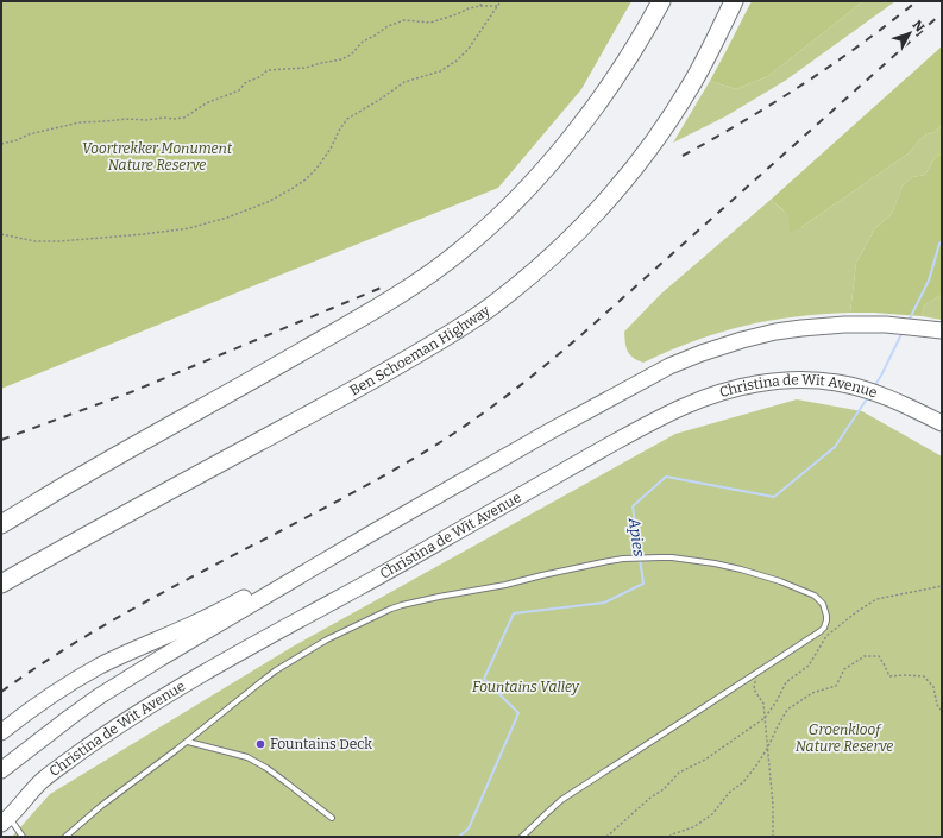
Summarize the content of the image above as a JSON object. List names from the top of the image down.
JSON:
{
  "streets": {
    "highway": ["Ben Schoeman Highway"],
    "main road": ["Christina de Wit Avenue"]
  },
  "water": ["Apies"],
  "parks": ["Voortrekker Monument Nature Reserve", "Fountains Valley", "Groenkloof Nature Reserve"],
  "places": ["Fountains Deck"],
  "north": "top right"
}
